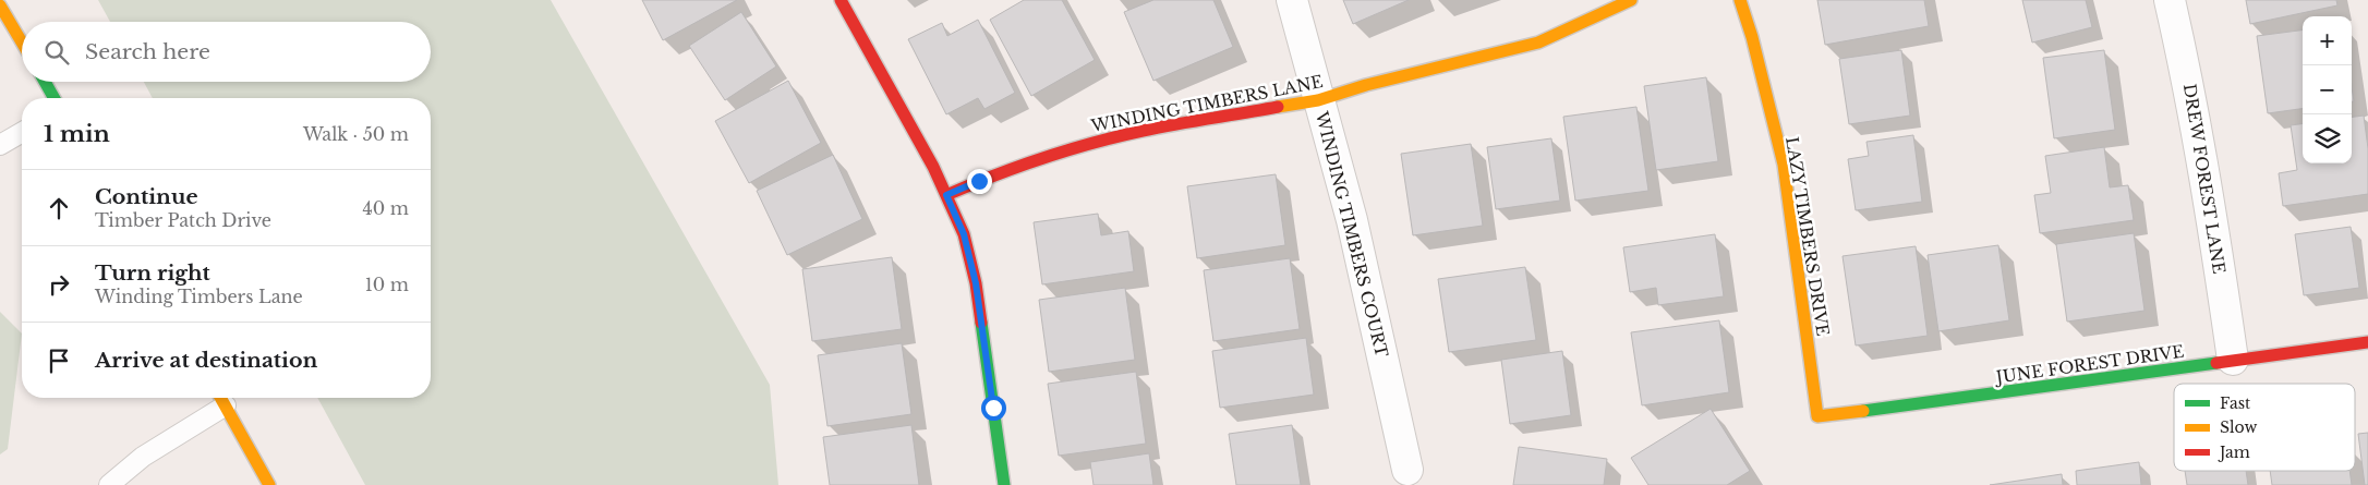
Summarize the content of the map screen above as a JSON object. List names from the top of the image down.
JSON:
{
  "streets": {
    "street": [
      "WINDING TIMBERS LANE",
      "DREW FOREST LANE",
      "WINDING TIMBERS COURT",
      "LAZY TIMBERS DRIVE",
      "JUNE FOREST DRIVE"
    ]
  },
  "crossings": [
    ["WINDING TIMBERS LANE", "WINDING TIMBERS COURT"],
    ["DREW FOREST LANE", "JUNE FOREST DRIVE"],
    ["LAZY TIMBERS DRIVE", "JUNE FOREST DRIVE"]
  ],
  "legend": ["Fast", "Slow", "Jam"],
  "page": {
    "map_buttons": ["+", "−"],
    "search": "Search here",
    "heading": ["1 min", "Walk · 50 m"],
    "list": [
      ["Continue", "Timber Patch Drive", "40 m"],
      ["Turn right", "Winding Timbers Lane", "10 m"],
      "Arrive at destination"
    ]
  }
}
